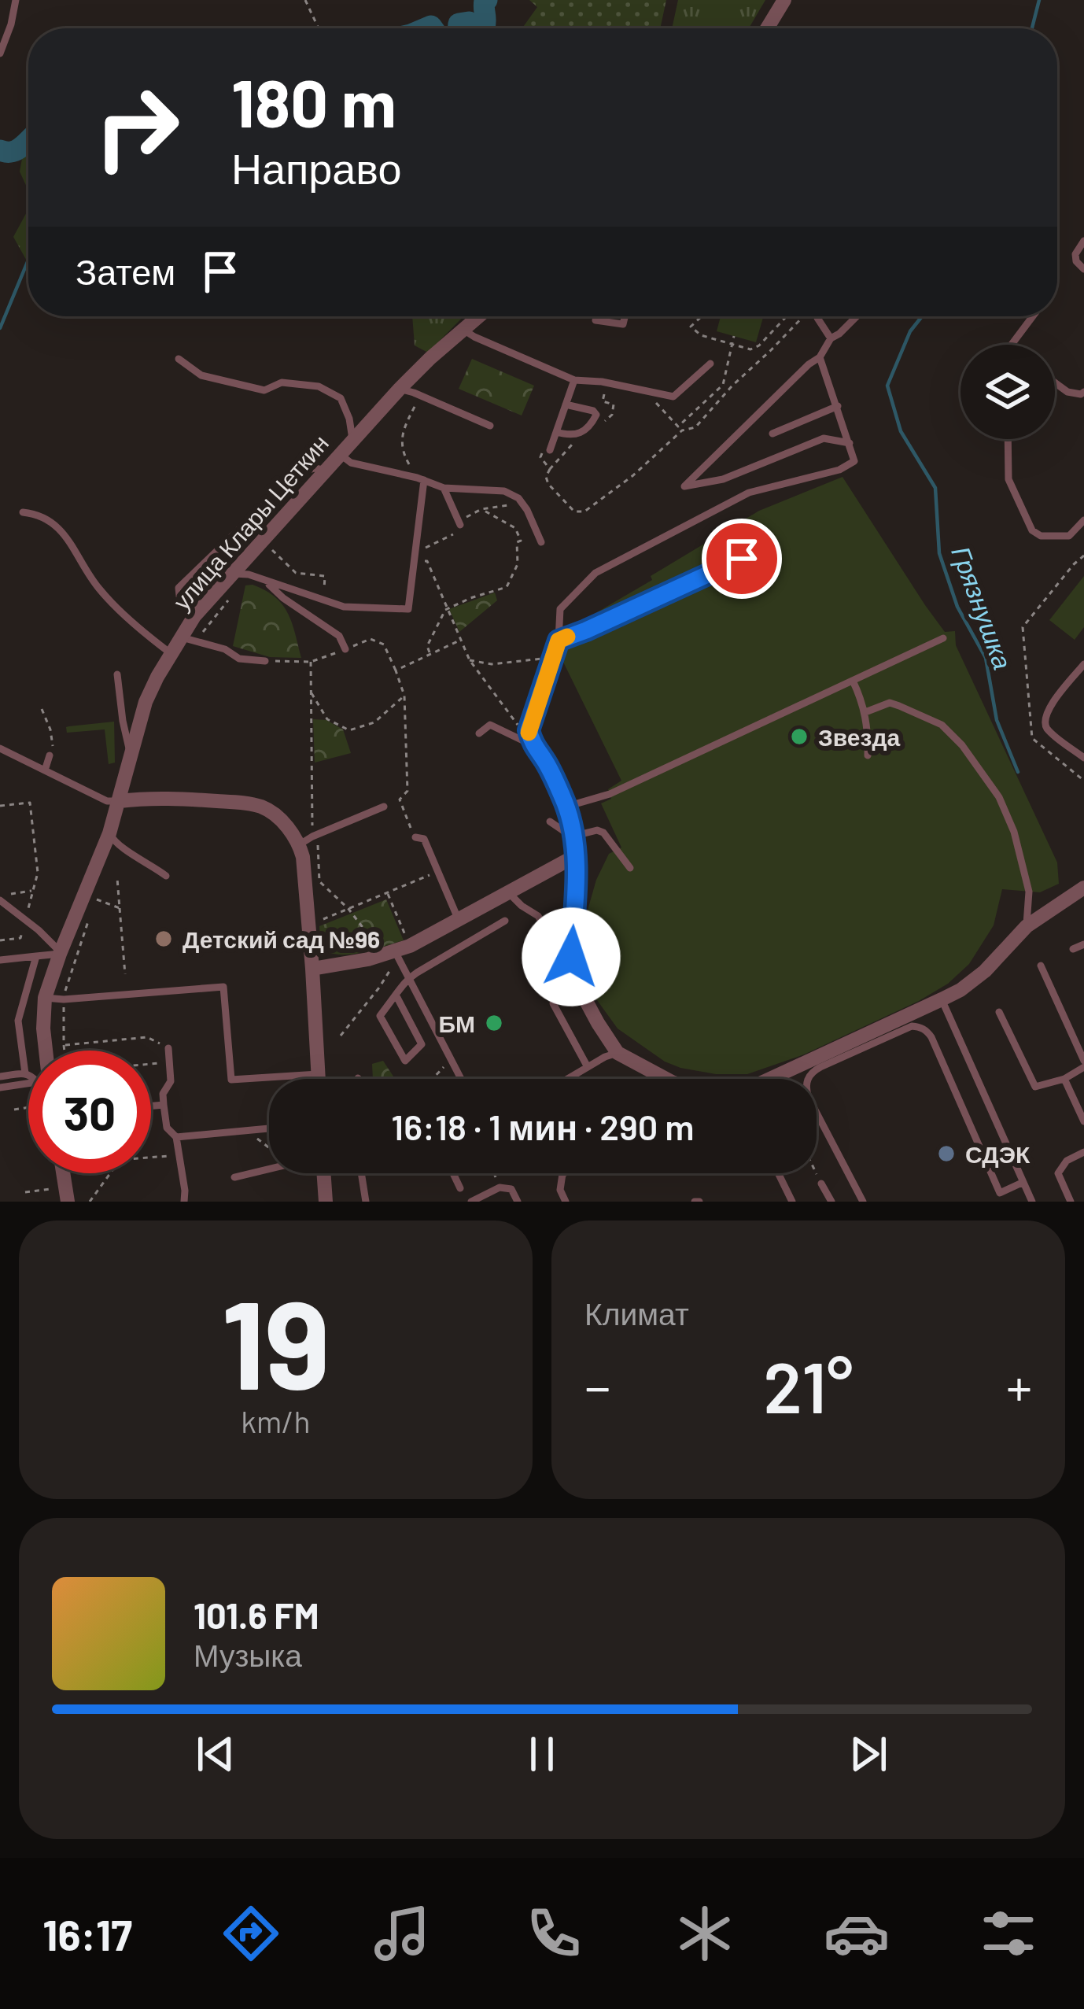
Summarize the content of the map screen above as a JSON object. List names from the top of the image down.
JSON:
{
  "streets": {
    "street": ["улица Клары Цеткин"]
  },
  "water": ["Грязнушка"],
  "places": [
    "Звезда",
    "Детский сад №96",
    "БМ",
    "СДЭК"
  ],
  "page": {
    "turn": ["180 m", "Направо"],
    "then": "Затем",
    "limit": "30",
    "trip": "16:18 · 1 мин · 290 m",
    "tile": [
      ["19", "km/h"],
      "Климат"
    ],
    "heat": ["−", "21°", "+"],
    "song": ["101.6 FM", "Музыка"],
    "tabs": "16:17"
  }
}
